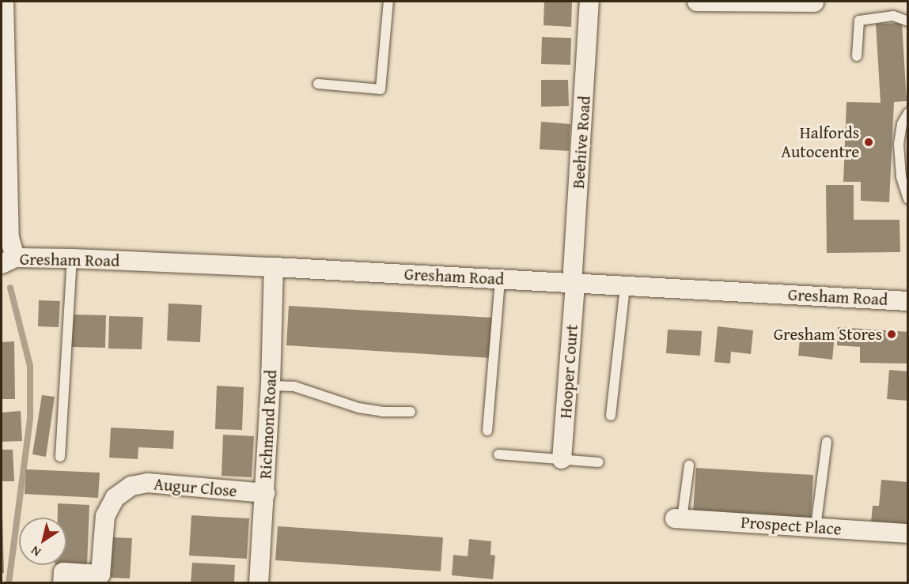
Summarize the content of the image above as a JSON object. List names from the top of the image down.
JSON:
{
  "streets": {
    "street": [
      "Beehive Road",
      "Gresham Road",
      "Hooper Court",
      "Richmond Road",
      "Augur Close",
      "Prospect Place"
    ]
  },
  "crossings": [
    ["Beehive Road", "Gresham Road"],
    ["Beehive Road", "Hooper Court"],
    ["Gresham Road", "Hooper Court"],
    ["Gresham Road", "Richmond Road"],
    ["Richmond Road", "Augur Close"]
  ],
  "places": ["Halfords Autocentre", "Gresham Stores"],
  "north": "bottom left"
}
